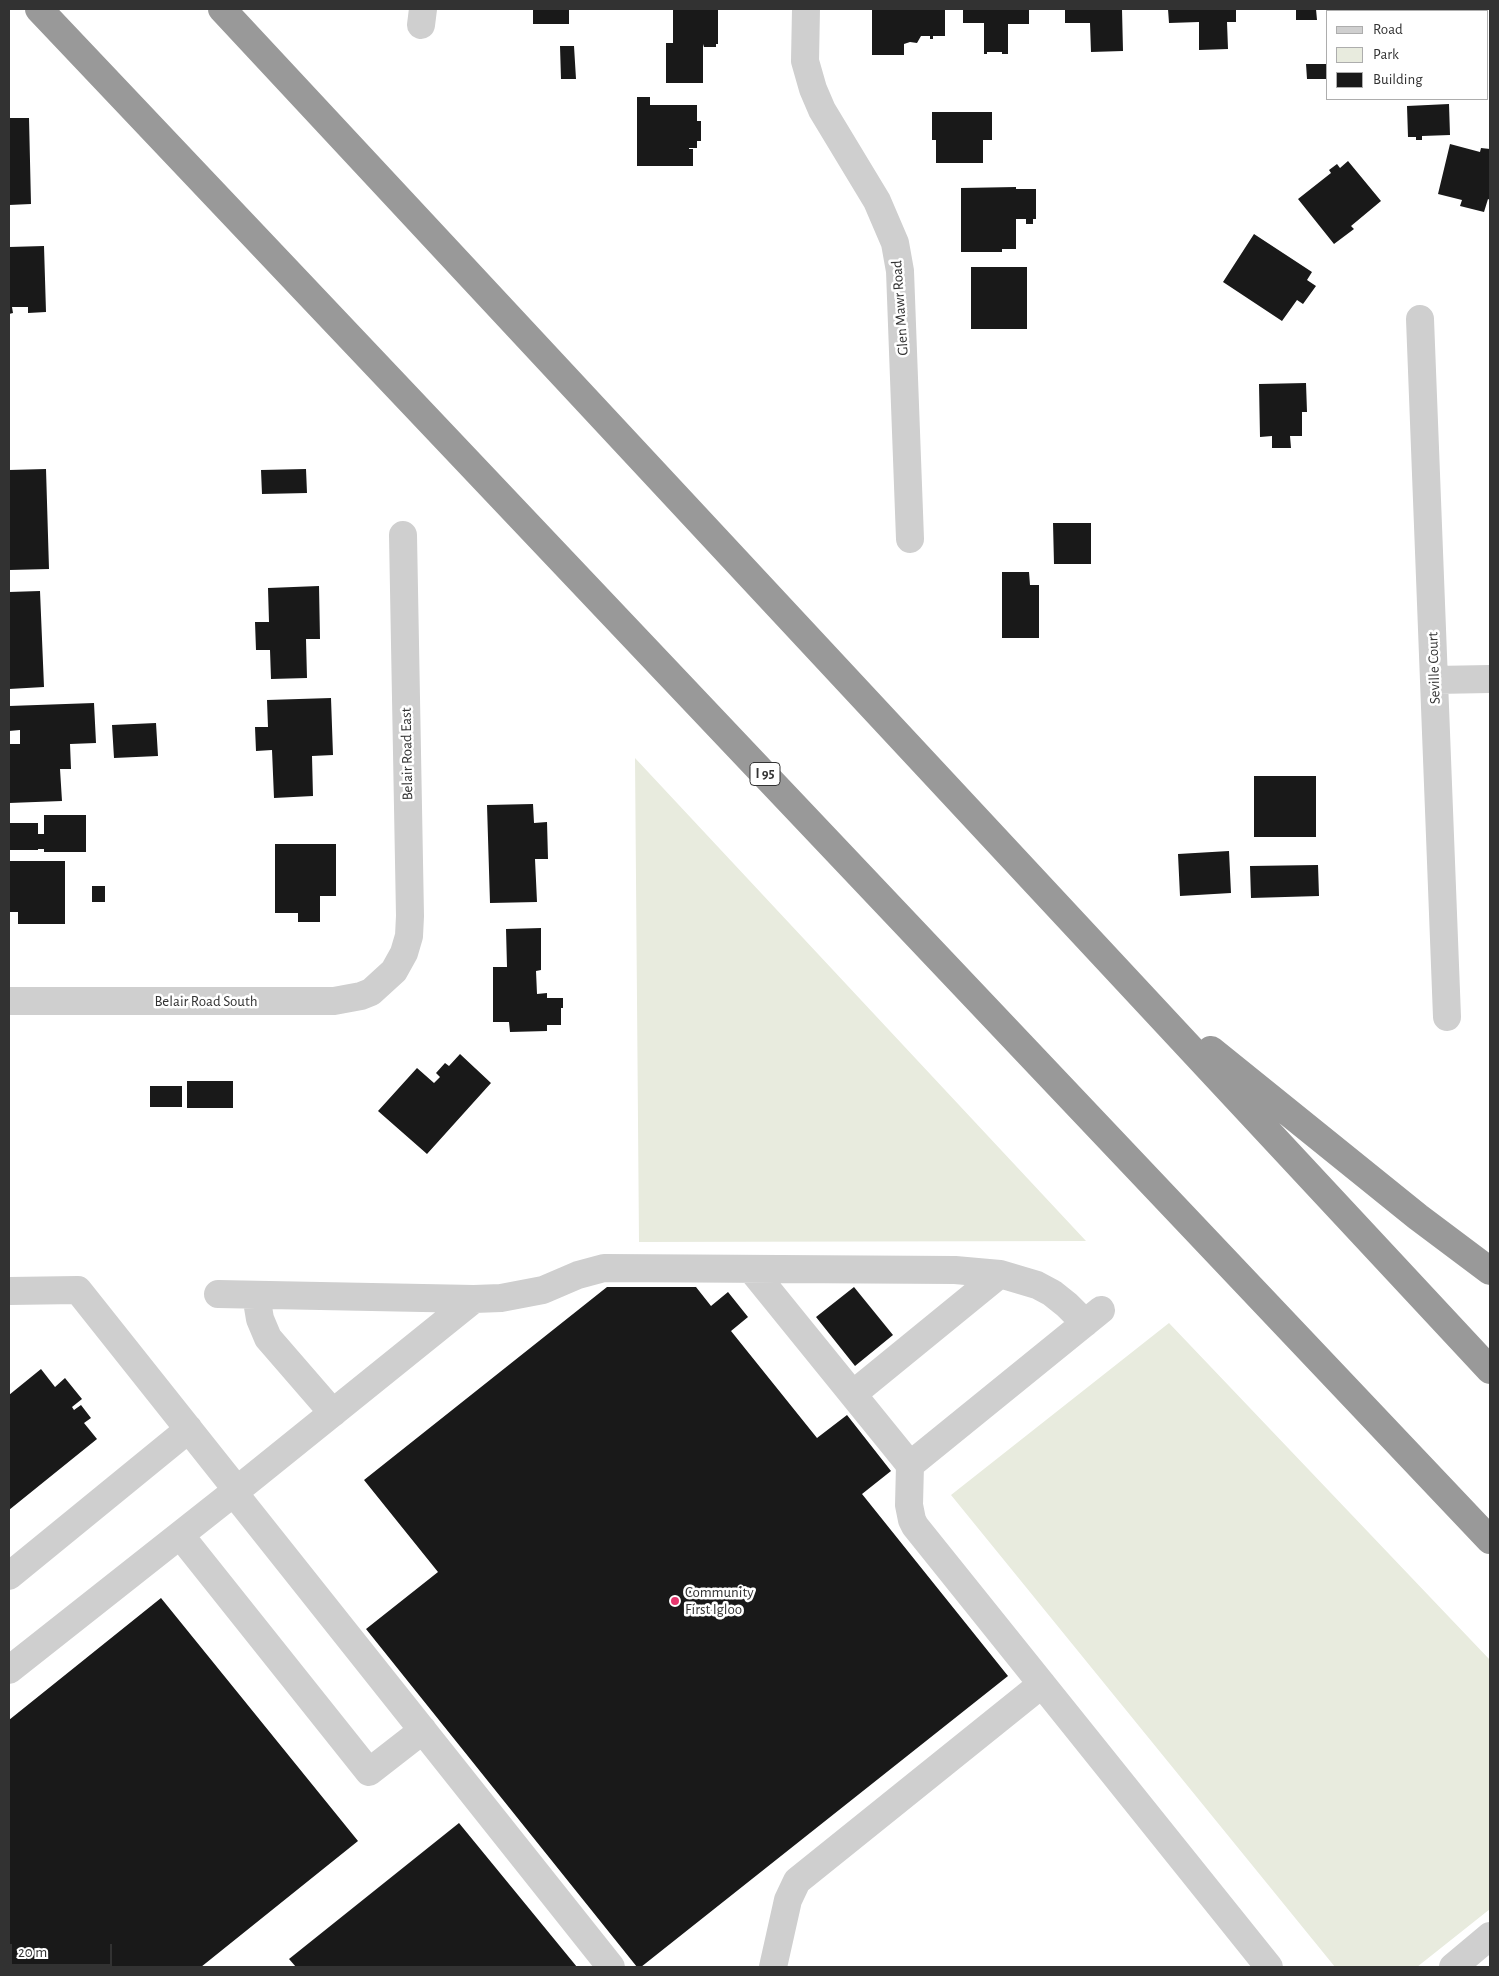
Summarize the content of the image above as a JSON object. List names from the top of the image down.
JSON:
{
  "streets": {
    "highway": ["I 95"],
    "street": [
      "Glen Mawr Road",
      "Seville Court",
      "Belair Road East",
      "Belair Road South"
    ]
  },
  "crossings": [
    ["Belair Road East", "Belair Road South"]
  ],
  "places": ["Community First Igloo"],
  "legend": ["Road", "Park", "Building"],
  "scale_bar": "20 m"
}
